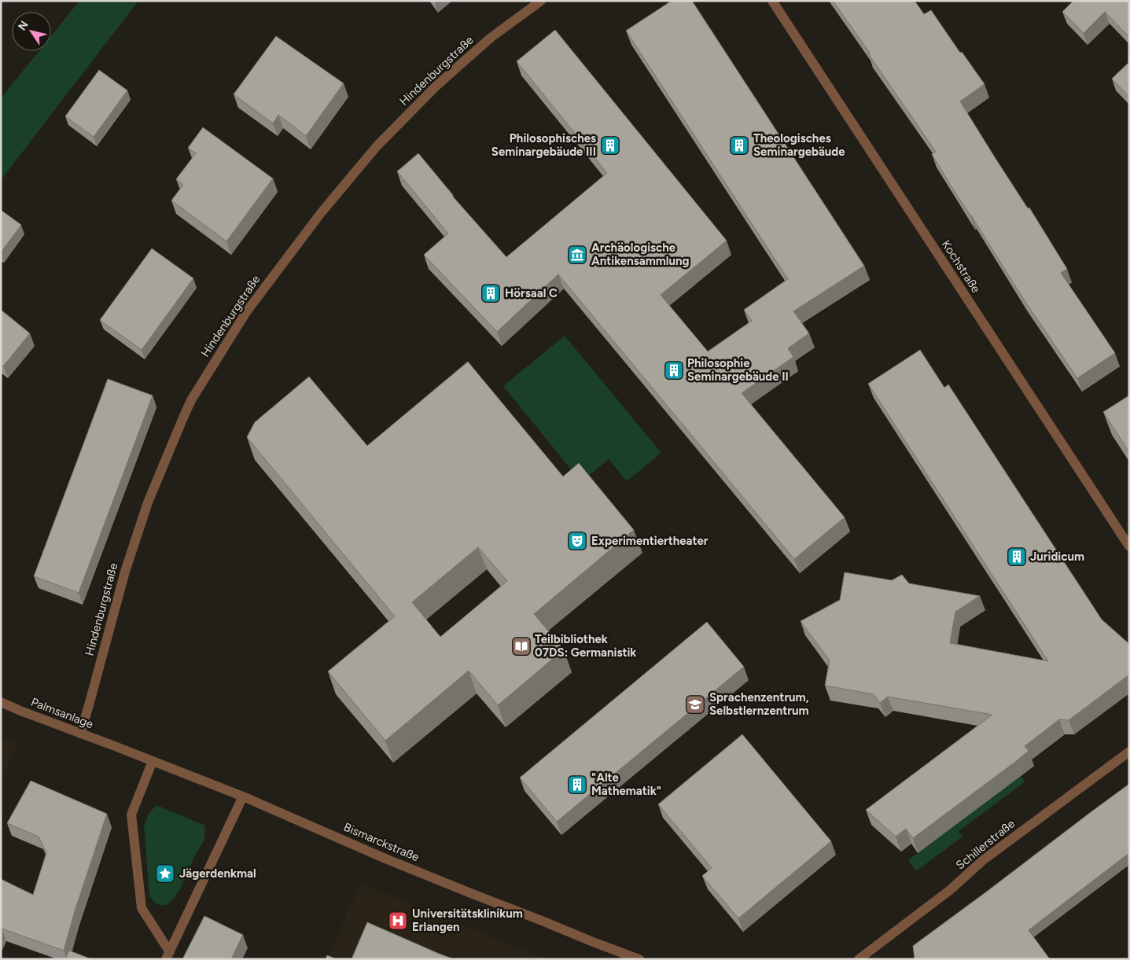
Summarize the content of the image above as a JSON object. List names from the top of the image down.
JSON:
{
  "streets": {
    "street": [
      "Hindenburgstraße",
      "Kochstraße",
      "Palmsanlage",
      "Bismarckstraße",
      "Schillerstraße"
    ]
  },
  "crossings": [
    ["Hindenburgstraße", "Palmsanlage"],
    ["Palmsanlage", "Bismarckstraße"]
  ],
  "places": {
    "building": [
      "Philosophisches Seminargebäude III",
      "Theologisches Seminargebäude",
      "Hörsaal C",
      "Philosophie Seminargebäude II",
      "Juridicum",
      "\"Alte Mathematik\""
    ],
    "museum": ["Archäologische Antikensammlung"],
    "theatre": ["Experimentiertheater"],
    "library": ["Teilbibliothek 07DS: Germanistik"],
    "school or university": ["Sprachenzentrum, Selbstlernzentrum"],
    "place": ["Jägerdenkmal"],
    "hospital": ["Universitätsklinikum Erlangen"]
  },
  "north": "top left"
}
